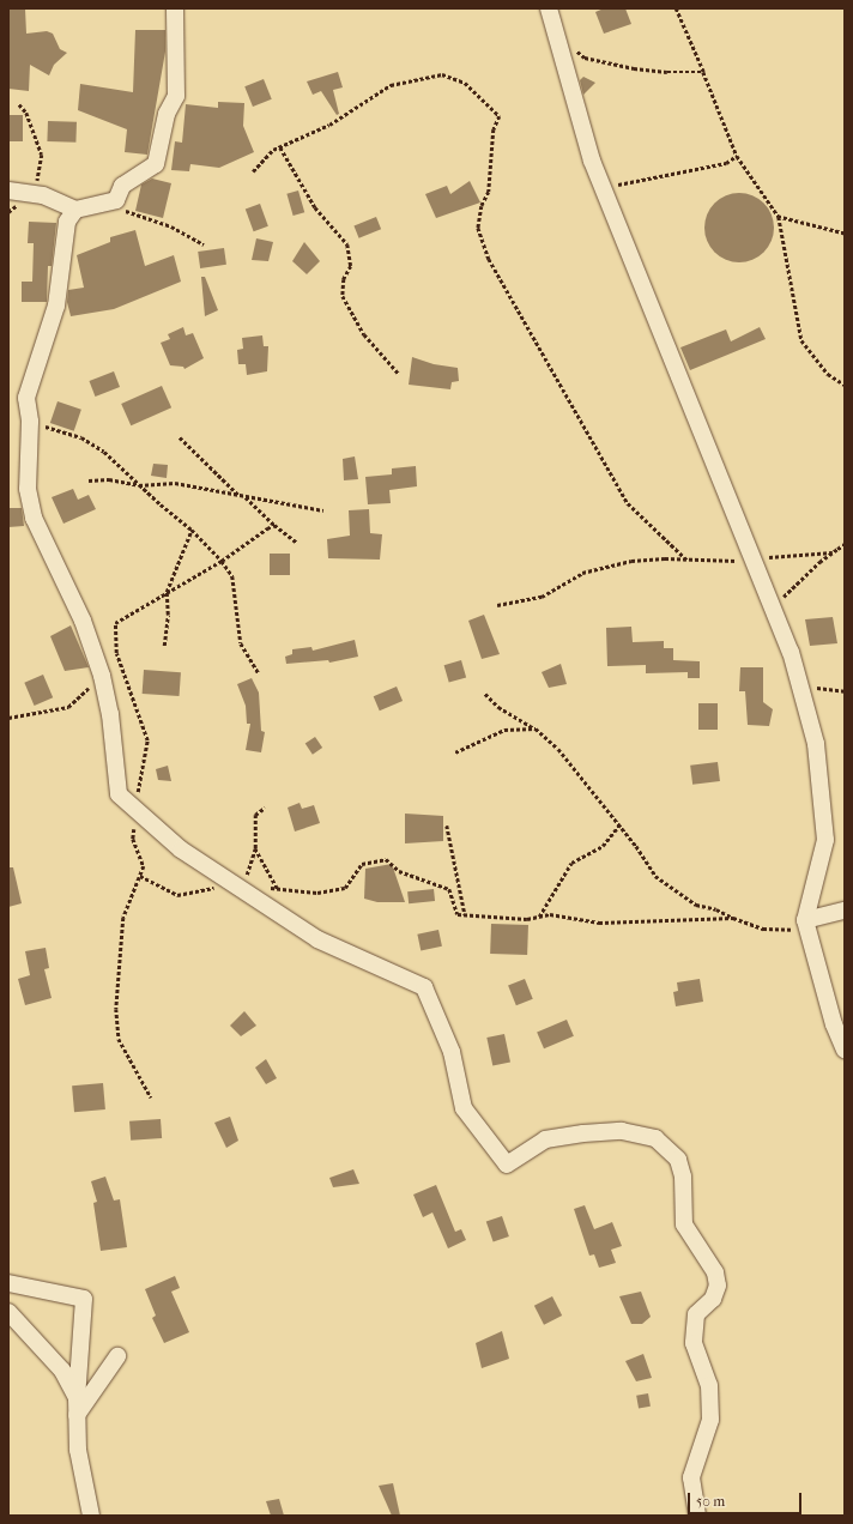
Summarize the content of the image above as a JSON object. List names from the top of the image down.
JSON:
{
  "scale_bar": "50 m"
}
